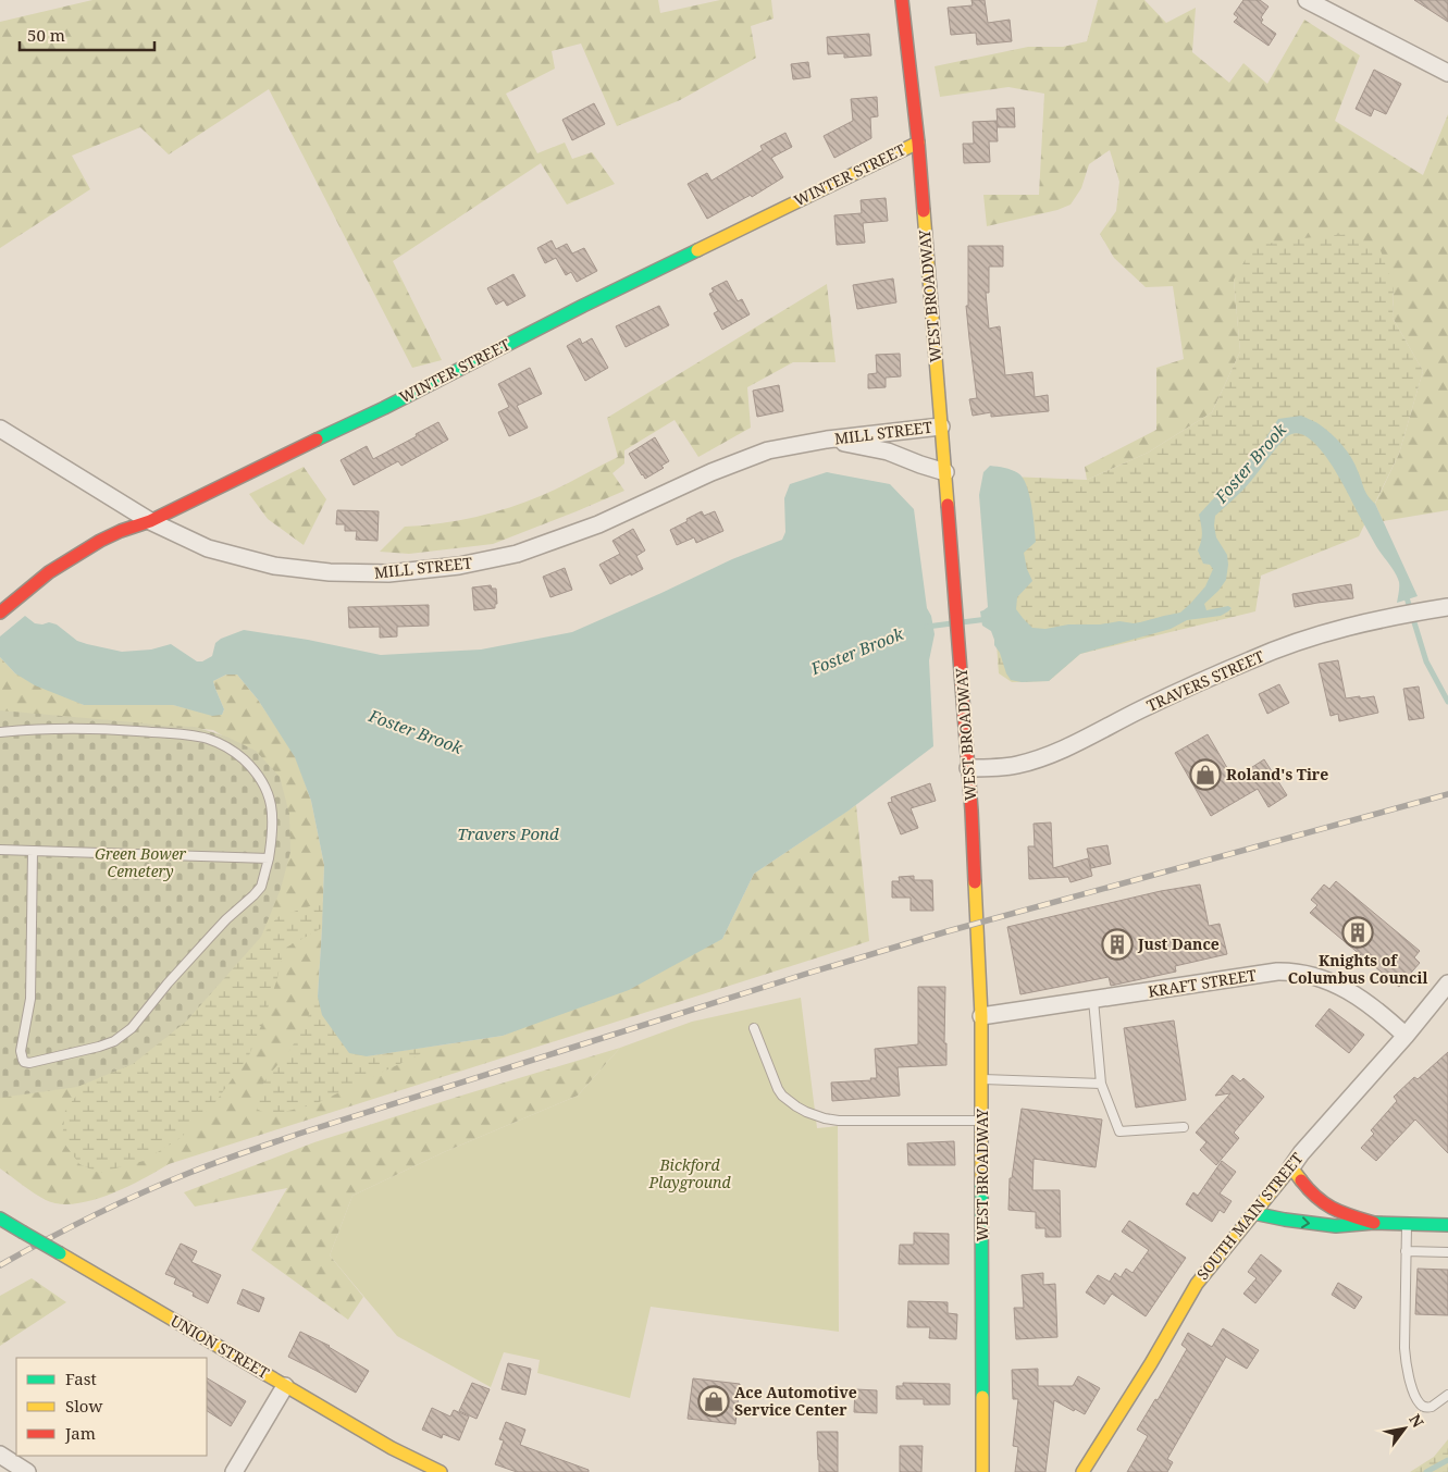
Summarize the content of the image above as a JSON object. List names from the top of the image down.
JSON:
{
  "streets": {
    "street": [
      "WINTER STREET",
      "WEST BROADWAY",
      "MILL STREET",
      "TRAVERS STREET",
      "KRAFT STREET",
      "SOUTH MAIN STREET",
      "UNION STREET"
    ]
  },
  "crossings": [
    ["WINTER STREET", "WEST BROADWAY"],
    ["WINTER STREET", "MILL STREET"],
    ["WEST BROADWAY", "MILL STREET"],
    ["WEST BROADWAY", "TRAVERS STREET"],
    ["WEST BROADWAY", "KRAFT STREET"],
    ["KRAFT STREET", "SOUTH MAIN STREET"]
  ],
  "water": ["Foster Brook", "Travers Pond"],
  "parks": ["Green Bower Cemetery", "Bickford Playground"],
  "places": {
    "shop": ["Roland's Tire", "Ace Automotive Service Center"],
    "building": ["Knights of Columbus Council", "Just Dance"]
  },
  "legend": ["Fast", "Slow", "Jam"],
  "scale_bar": "50 m",
  "north": "top right"
}
